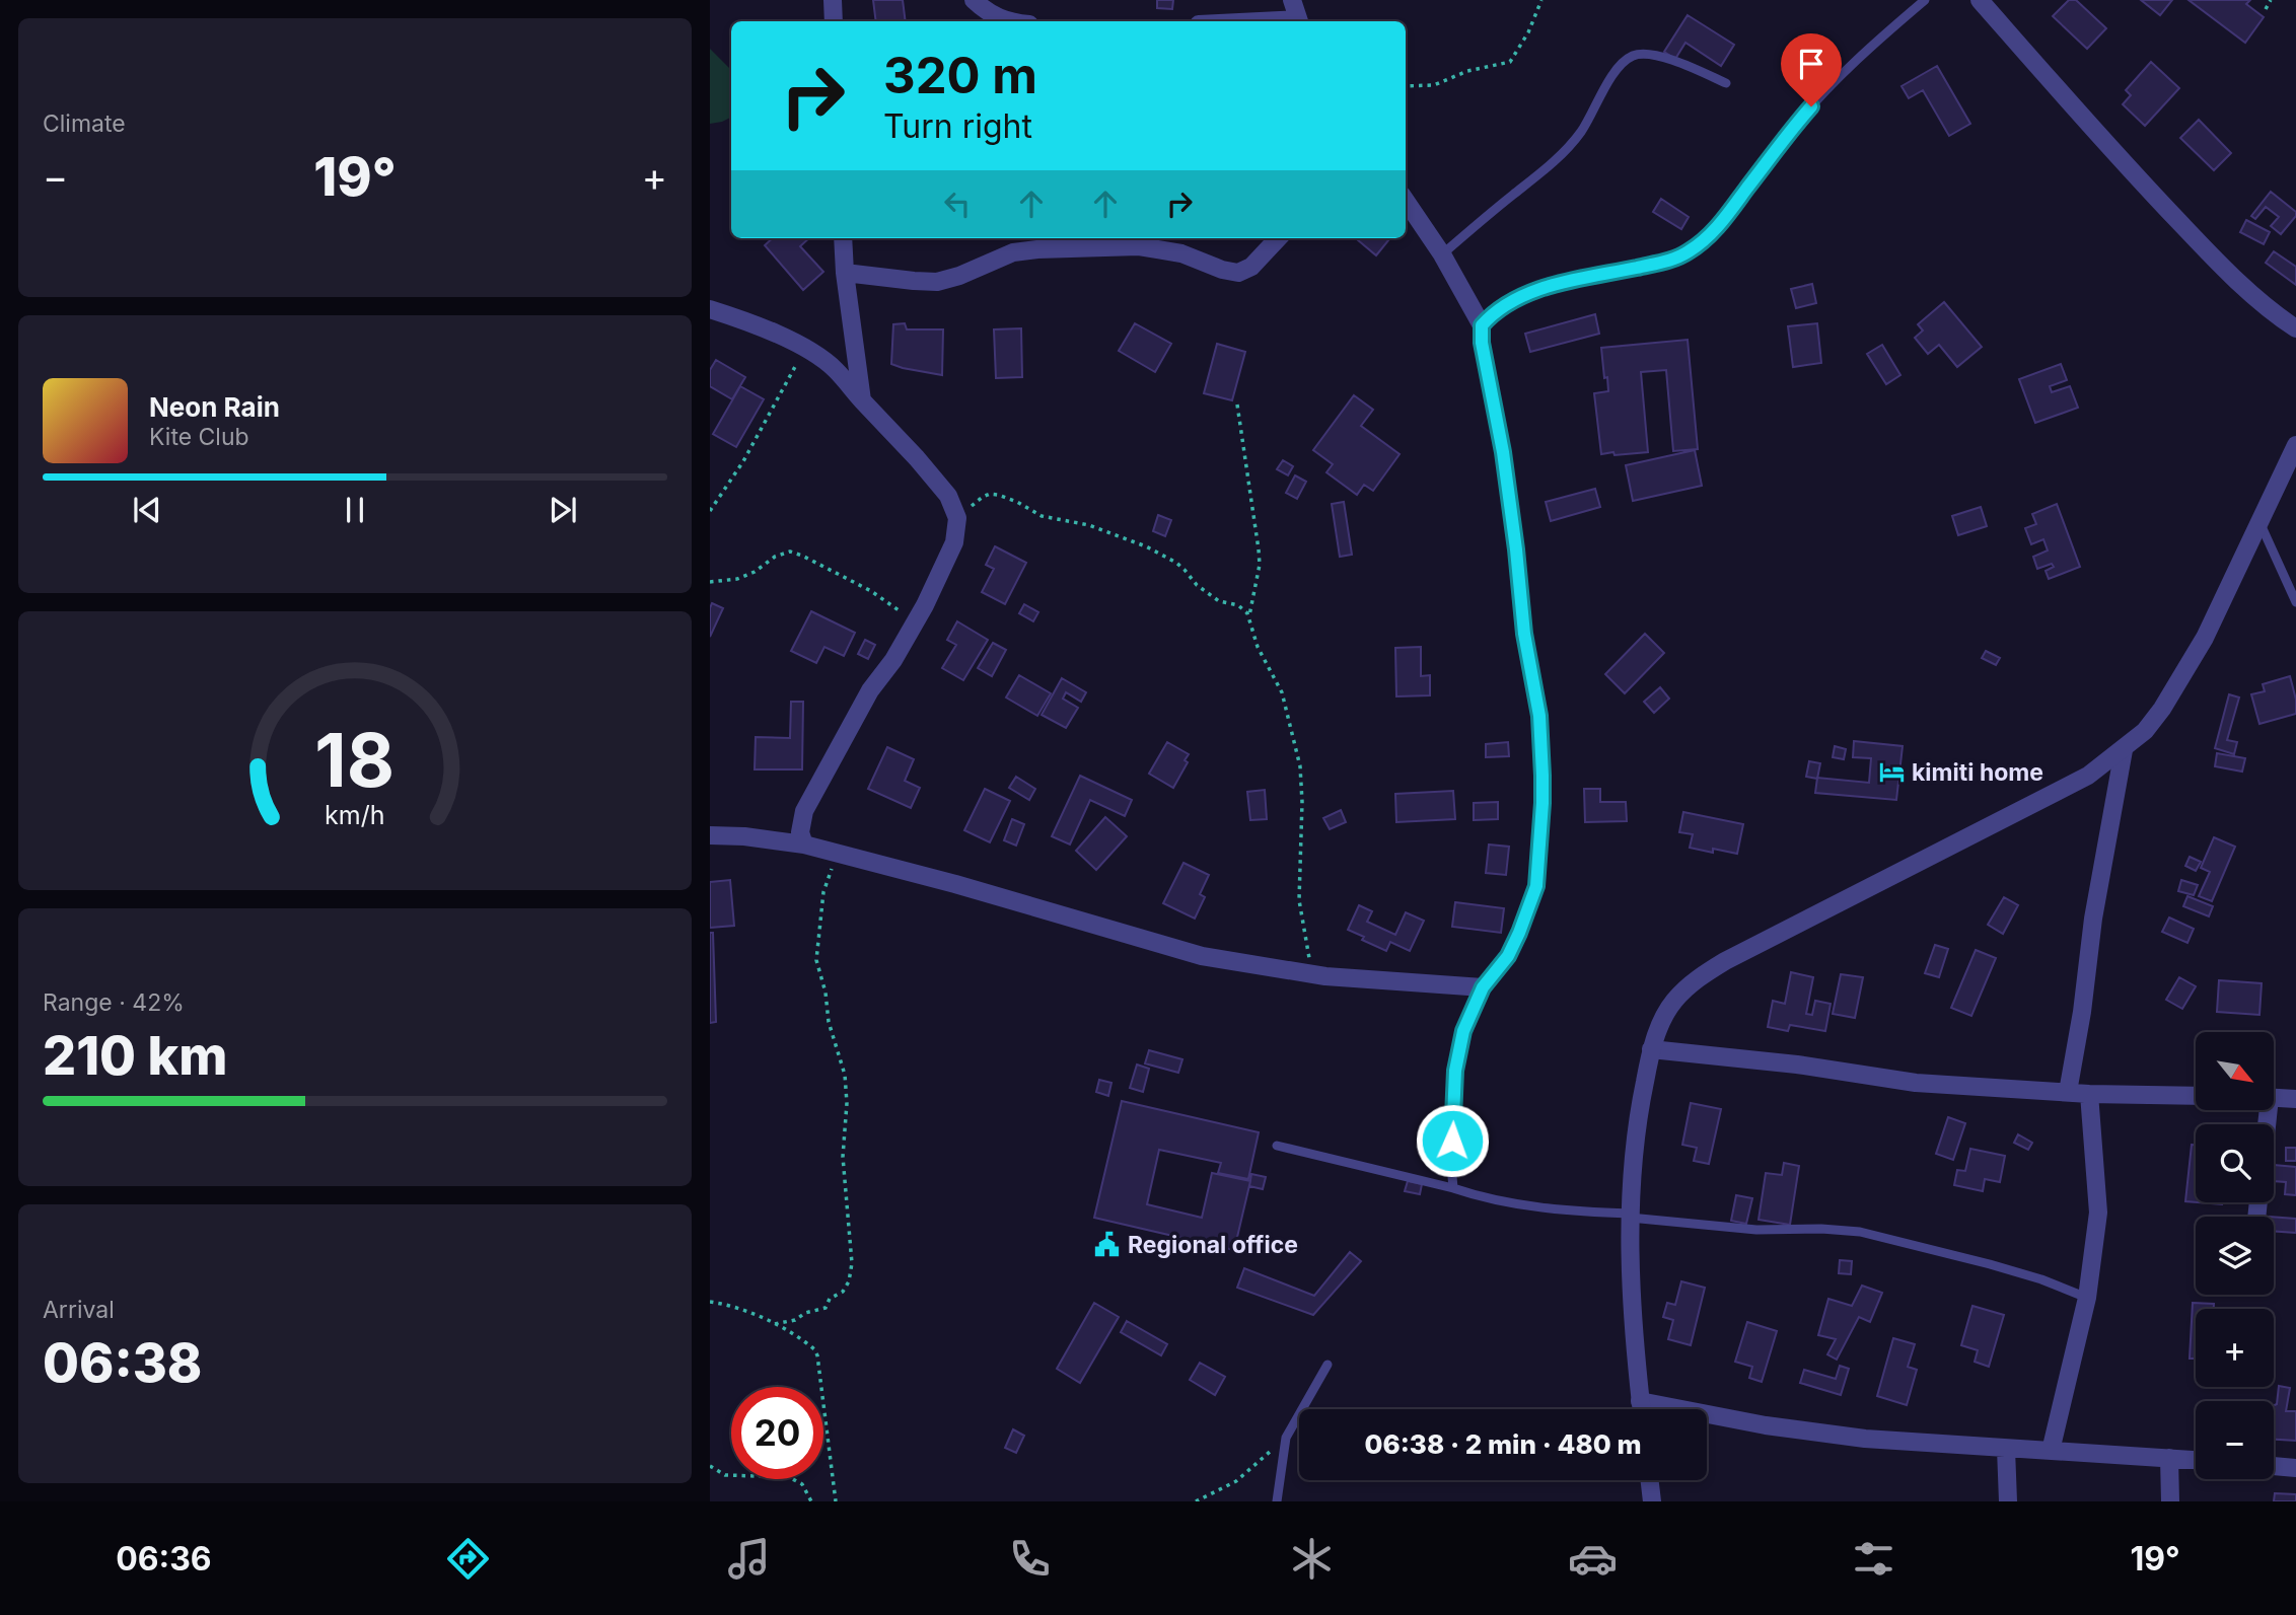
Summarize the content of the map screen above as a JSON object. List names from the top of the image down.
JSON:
{
  "places": {
    "hotel": ["kimiti home"],
    "public building": ["Regional office"]
  },
  "north": "bottom right",
  "page": {
    "tile": [
      "Climate",
      ["Range · 42%", "210 km"],
      ["Arrival", "06:38"]
    ],
    "turn": ["320 m", "Turn right"],
    "heat": ["−", "19°", "+"],
    "song": ["Neon Rain", "Kite Club"],
    "map_buttons": ["+", "−"],
    "limit": "20",
    "trip": "06:38 · 2 min · 480 m",
    "tabs": ["06:36", "19°"],
    "gauge": ["18", "km/h"]
  }
}
